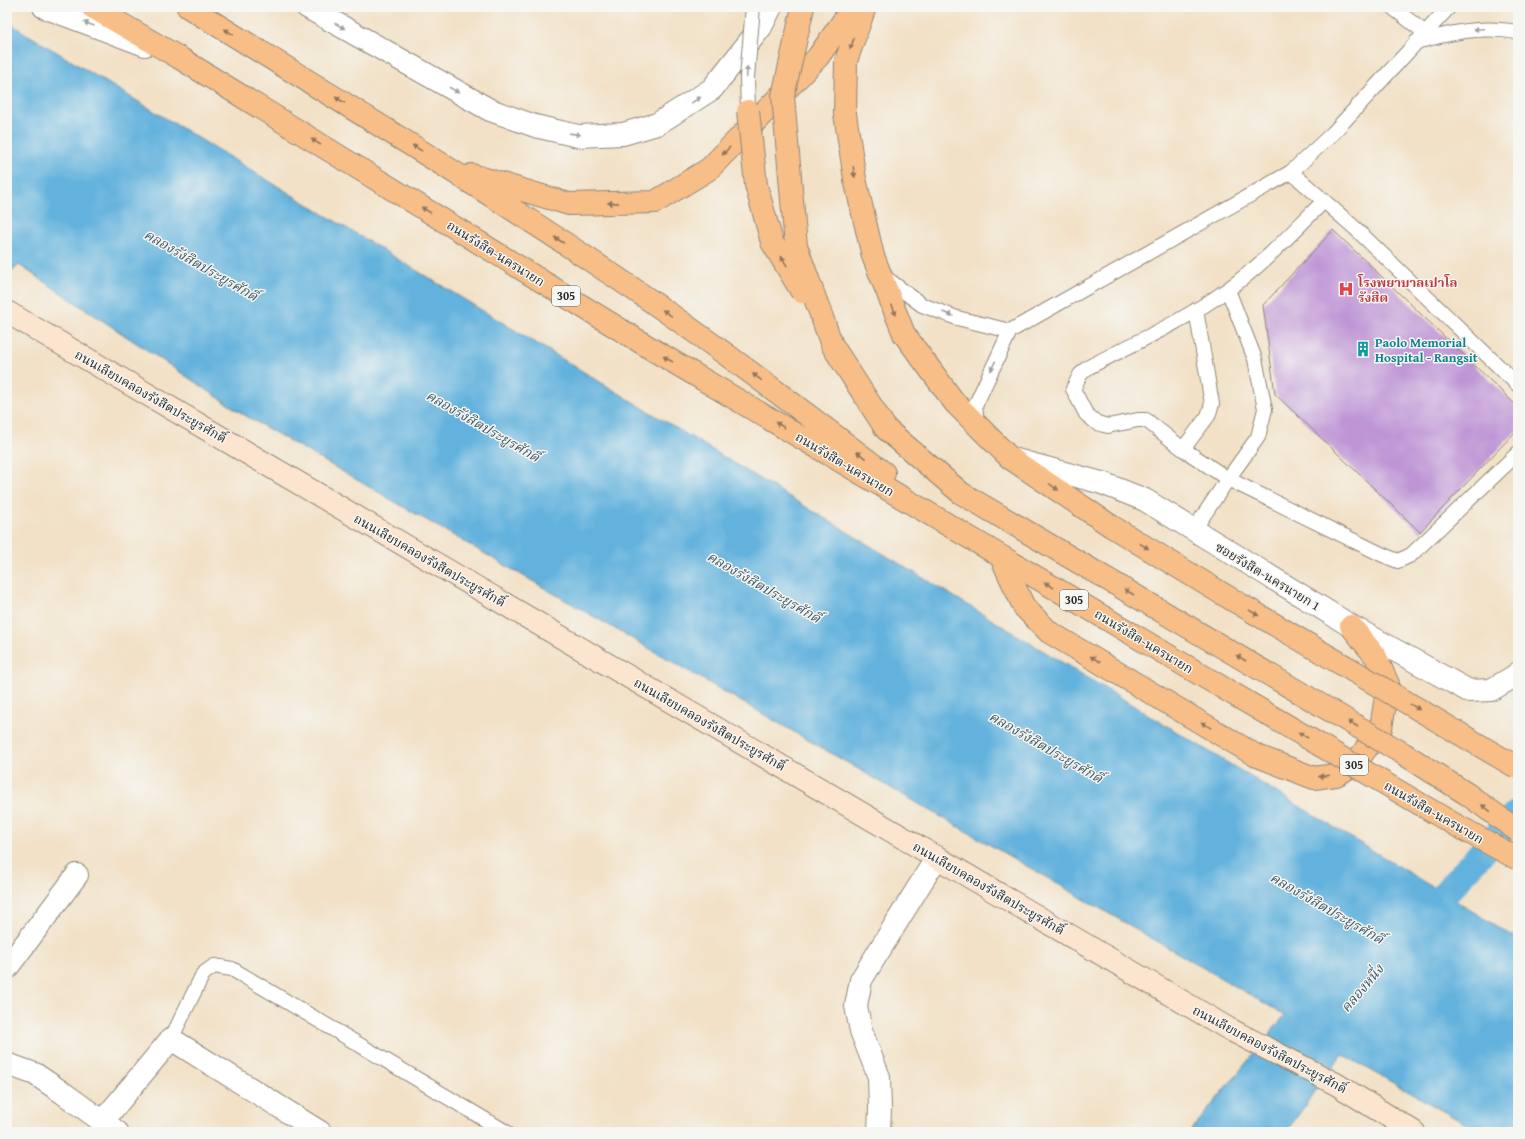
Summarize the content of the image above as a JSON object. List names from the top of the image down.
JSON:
{
  "streets": {
    "main road": ["ถนนรังสิต-นครนายก", "305"],
    "street": ["ถนนเลียบคลองรังสิตประยูรศักดิ์", "ซอยรังสิต-นครนายก 1"]
  },
  "water": ["คลองรังสิตประยูรศักดิ์", "คลองหนึ่ง"],
  "places": {
    "hospital": ["โรงพยาบาลเปาโล รังสิต"],
    "building": ["Paolo Memorial Hospital - Rangsit"]
  }
}
